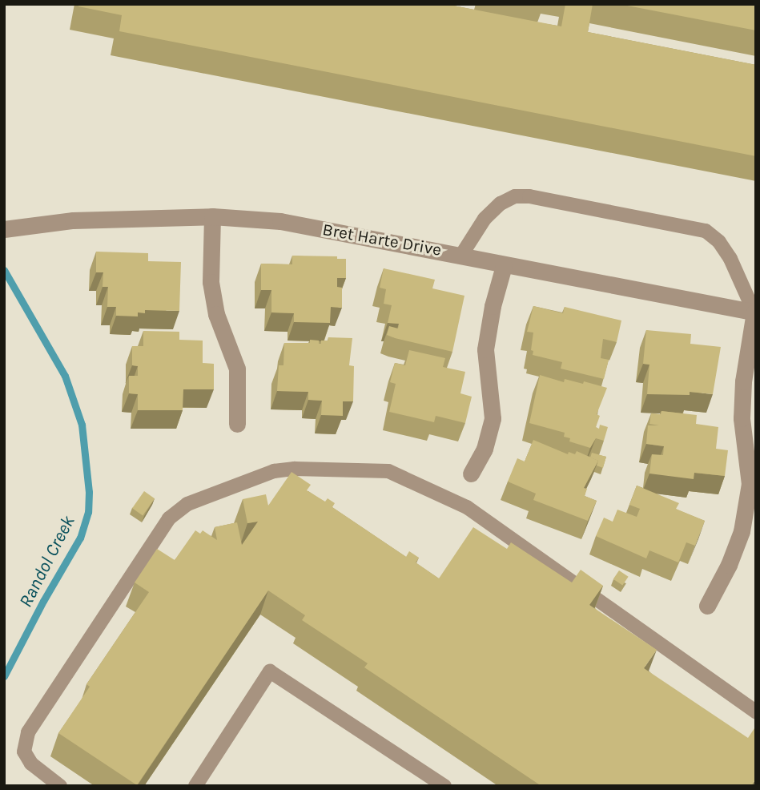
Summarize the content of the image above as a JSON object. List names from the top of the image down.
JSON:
{
  "streets": {
    "street": ["Bret Harte Drive"]
  },
  "water": ["Randol Creek"]
}
